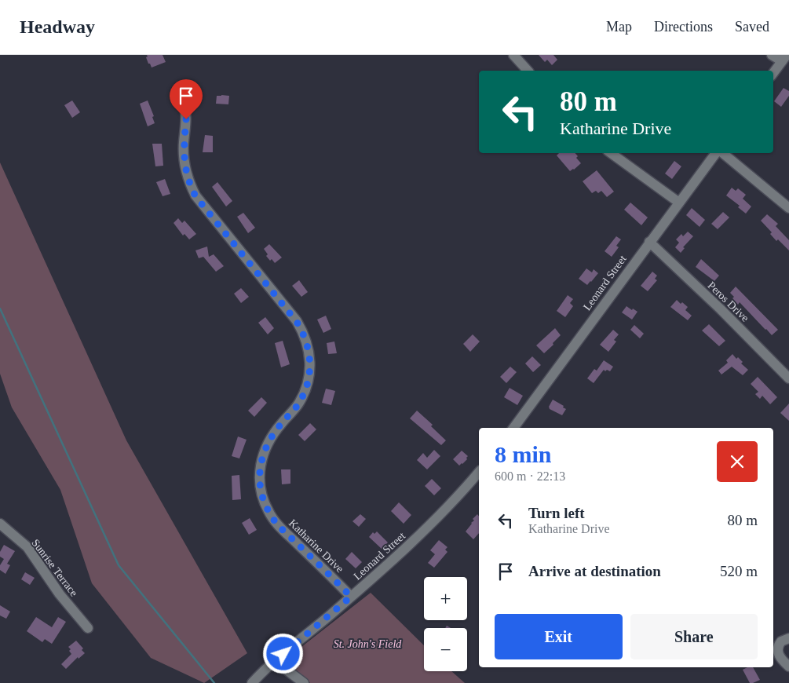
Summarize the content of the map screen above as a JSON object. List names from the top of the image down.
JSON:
{
  "streets": {
    "street": [
      "Leonard Street",
      "Peros Drive",
      "Katharine Drive",
      "Sunrise Terrace"
    ]
  },
  "crossings": [
    ["Leonard Street", "Peros Drive"],
    ["Leonard Street", "Katharine Drive"]
  ],
  "parks": ["St. John's Field"],
  "page": {
    "header": "Headway",
    "nav": ["Map", "Directions", "Saved"],
    "turn": ["80 m", "Katharine Drive"],
    "heading": ["8 min", "600 m · 22:13"],
    "list": [
      {
        "name": "Turn left",
        "note": "Katharine Drive",
        "value": "80 m"
      },
      {
        "name": "Arrive at destination",
        "value": "520 m"
      }
    ],
    "map_buttons": ["+", "−"],
    "buttons": ["Exit", "Share"]
  }
}
